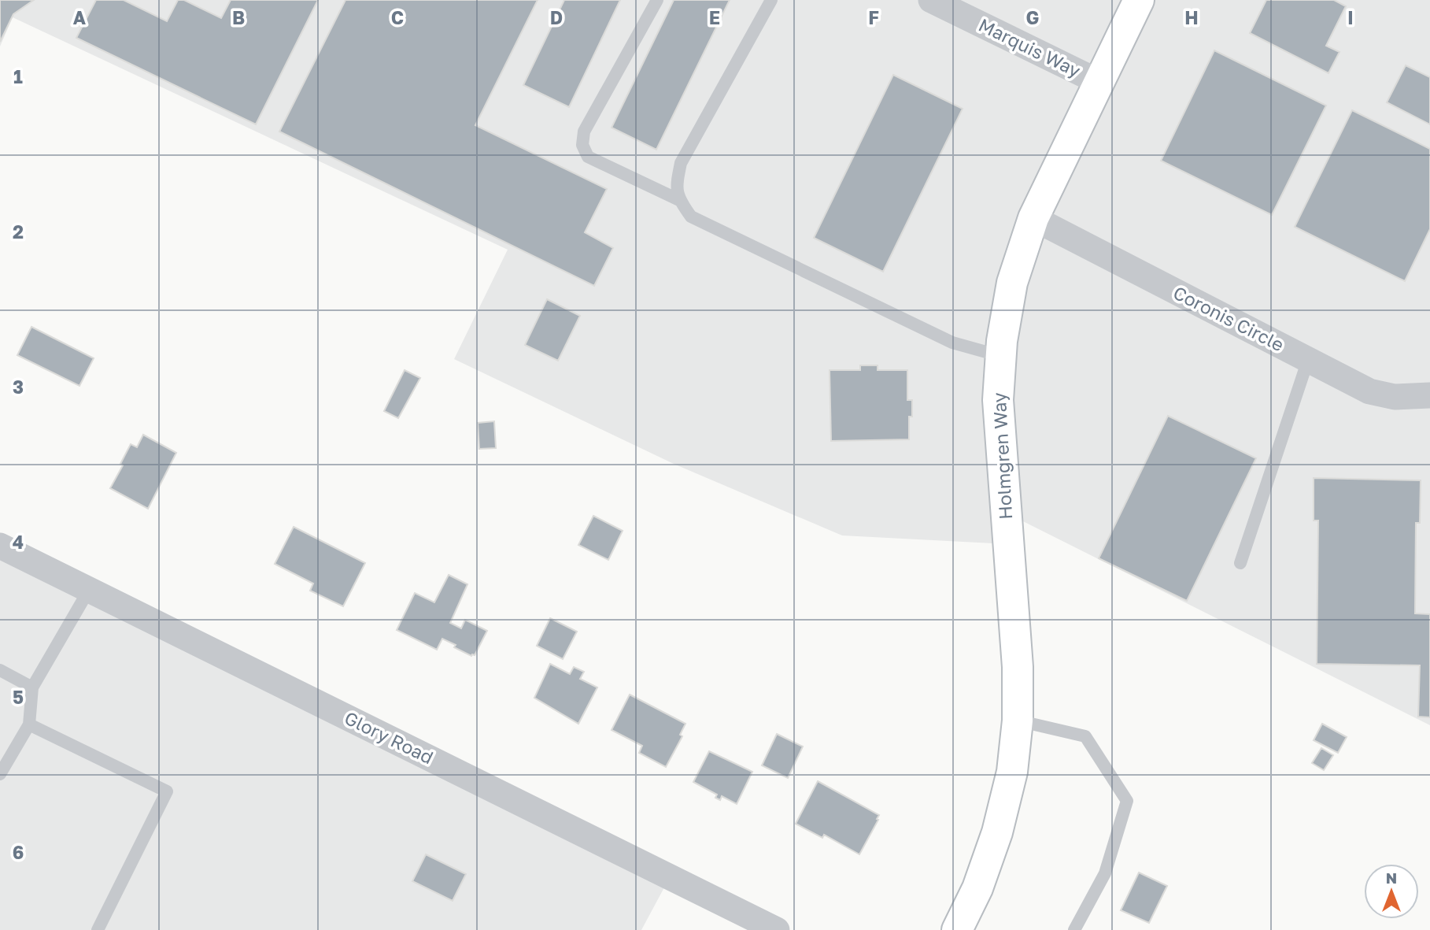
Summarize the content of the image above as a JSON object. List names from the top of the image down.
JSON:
{
  "streets": {
    "street": [
      "Marquis Way",
      "Coronis Circle",
      "Holmgren Way",
      "Glory Road"
    ]
  },
  "crossings": [
    ["Marquis Way", "Holmgren Way"],
    ["Coronis Circle", "Holmgren Way"]
  ],
  "north": "top",
  "grid": {
    "columns": [
      "A",
      "B",
      "C",
      "D",
      "E",
      "F",
      "G",
      "H",
      "I"
    ],
    "rows": [
      "1",
      "2",
      "3",
      "4",
      "5",
      "6"
    ]
  }
}
